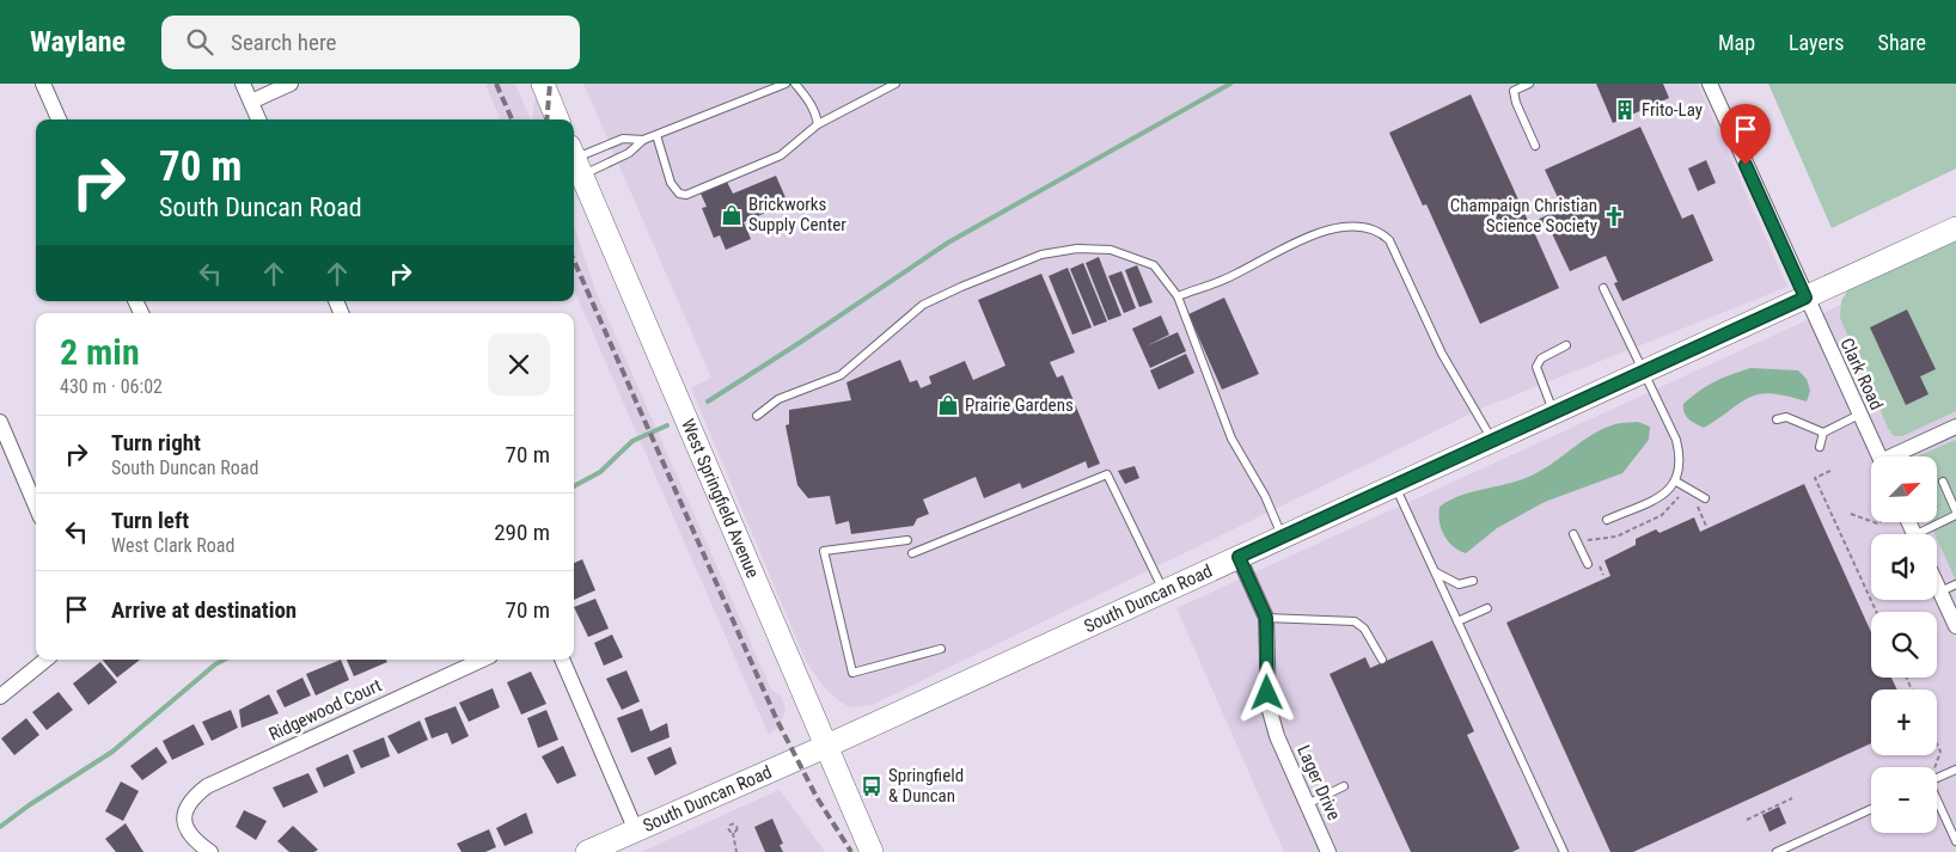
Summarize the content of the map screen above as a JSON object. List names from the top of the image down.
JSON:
{
  "streets": {
    "main road": ["West Springfield Avenue", "South Duncan Road"],
    "street": ["Clark Road", "Ridgewood Court", "Lager Drive"]
  },
  "crossings": [
    ["Clark Road", "South Duncan Road"],
    ["West Springfield Avenue", "South Duncan Road"],
    ["South Duncan Road", "Lager Drive"]
  ],
  "places": {
    "building": ["Frito-Lay"],
    "shop": ["Brickworks Supply Center", "Prairie Gardens"],
    "church": ["Champaign Christian Science Society"],
    "bus stop": ["Springfield & Duncan"]
  },
  "north": "top right",
  "page": {
    "header": "Waylane",
    "search": "Search here",
    "nav": ["Map", "Layers", "Share"],
    "turn": ["70 m", "South Duncan Road"],
    "heading": ["2 min", "430 m · 06:02"],
    "list": [
      {
        "name": "Turn right",
        "note": "South Duncan Road",
        "value": "70 m"
      },
      {
        "name": "Turn left",
        "note": "West Clark Road",
        "value": "290 m"
      },
      {
        "name": "Arrive at destination",
        "value": "70 m"
      }
    ],
    "map_buttons": ["+", "−"]
  }
}
